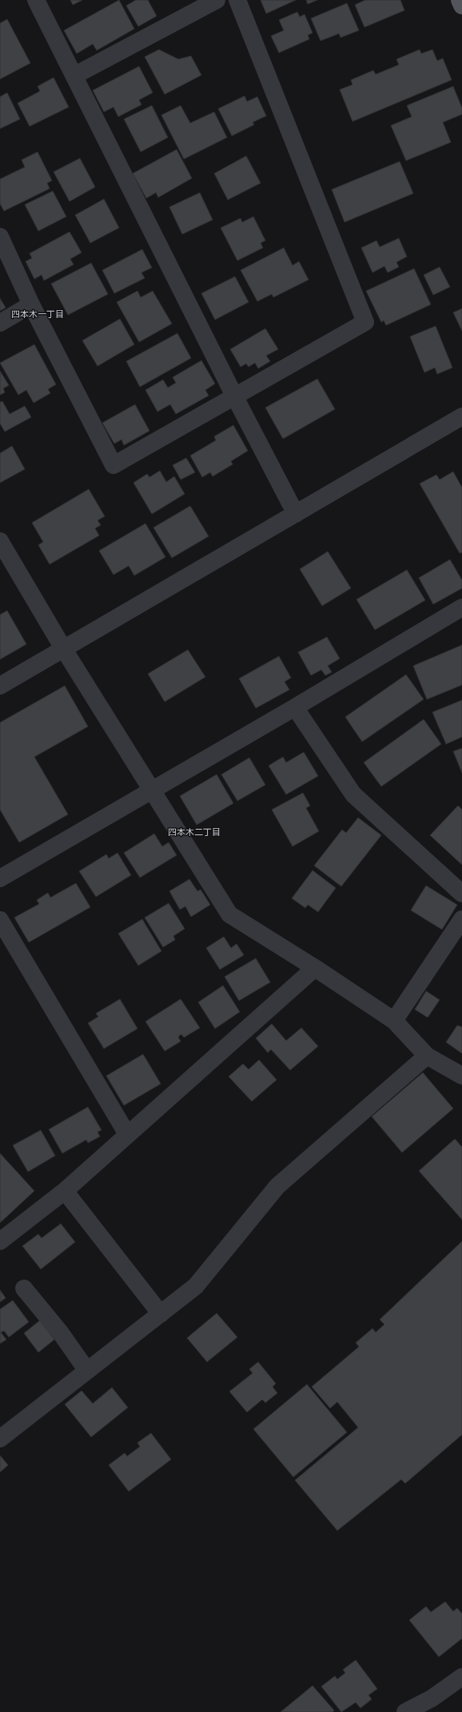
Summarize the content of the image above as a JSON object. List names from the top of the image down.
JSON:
{
  "districts": ["四本木一丁目", "四本木二丁目"]
}
